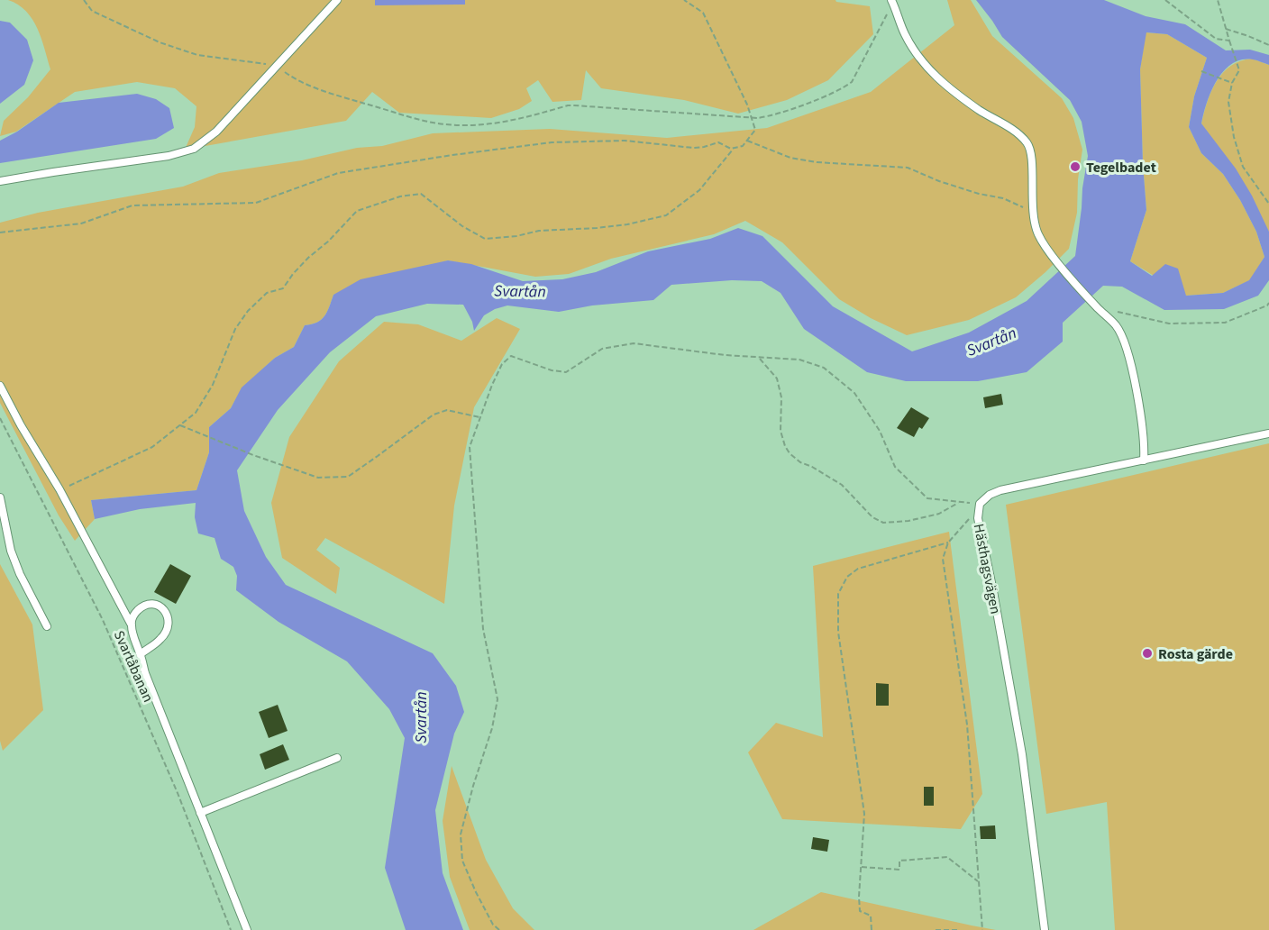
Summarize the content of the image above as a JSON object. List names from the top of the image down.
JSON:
{
  "streets": {
    "lane": ["Hästhagsvägen"],
    "path": ["Svartåbanan"]
  },
  "water": ["Svartån"],
  "places": ["Tegelbadet", "Rosta gärde"]
}
